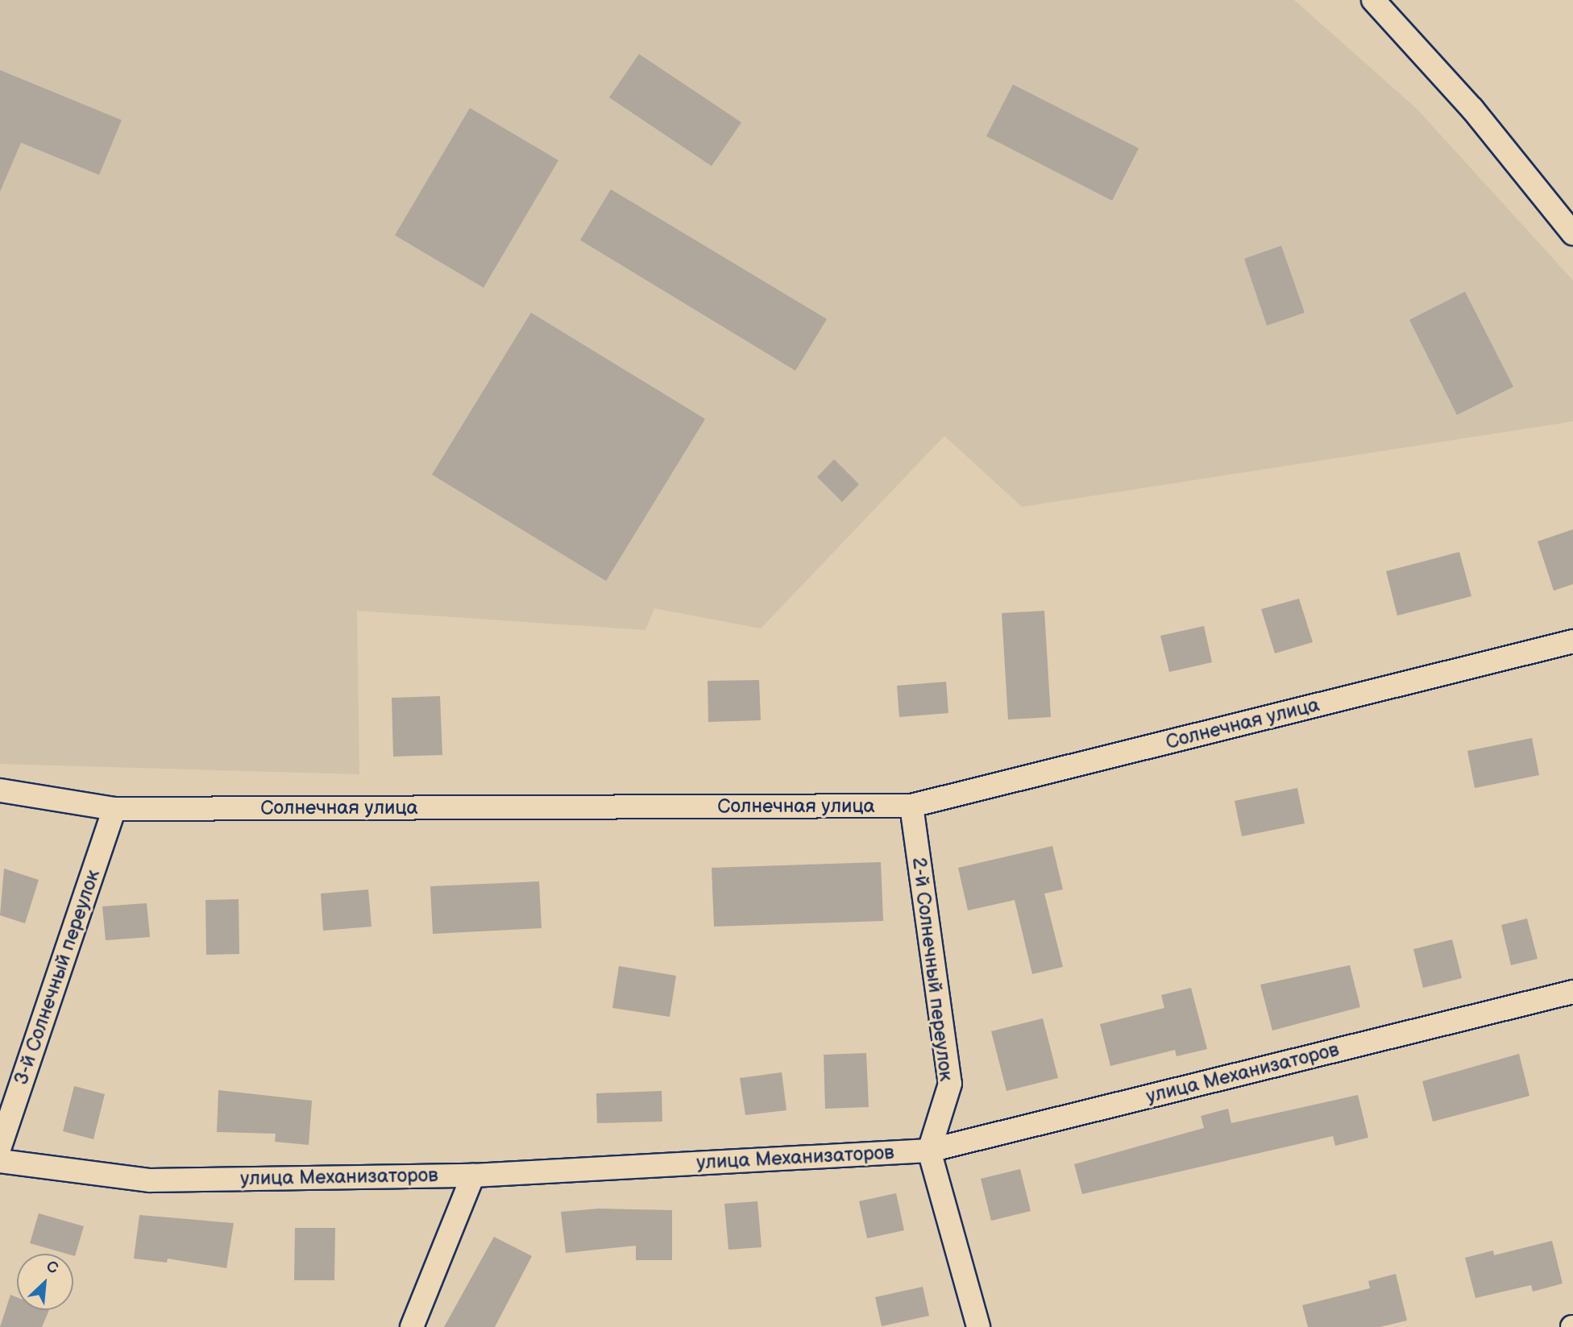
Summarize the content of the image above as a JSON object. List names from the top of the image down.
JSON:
{
  "streets": {
    "street": [
      "Солнечная улица",
      "2-й Солнечный переулок",
      "3-й Солнечный переулок",
      "улица Механизаторов"
    ]
  },
  "crossings": [
    ["Солнечная улица", "2-й Солнечный переулок"],
    ["Солнечная улица", "3-й Солнечный переулок"],
    ["2-й Солнечный переулок", "улица Механизаторов"]
  ],
  "north": "top right"
}
